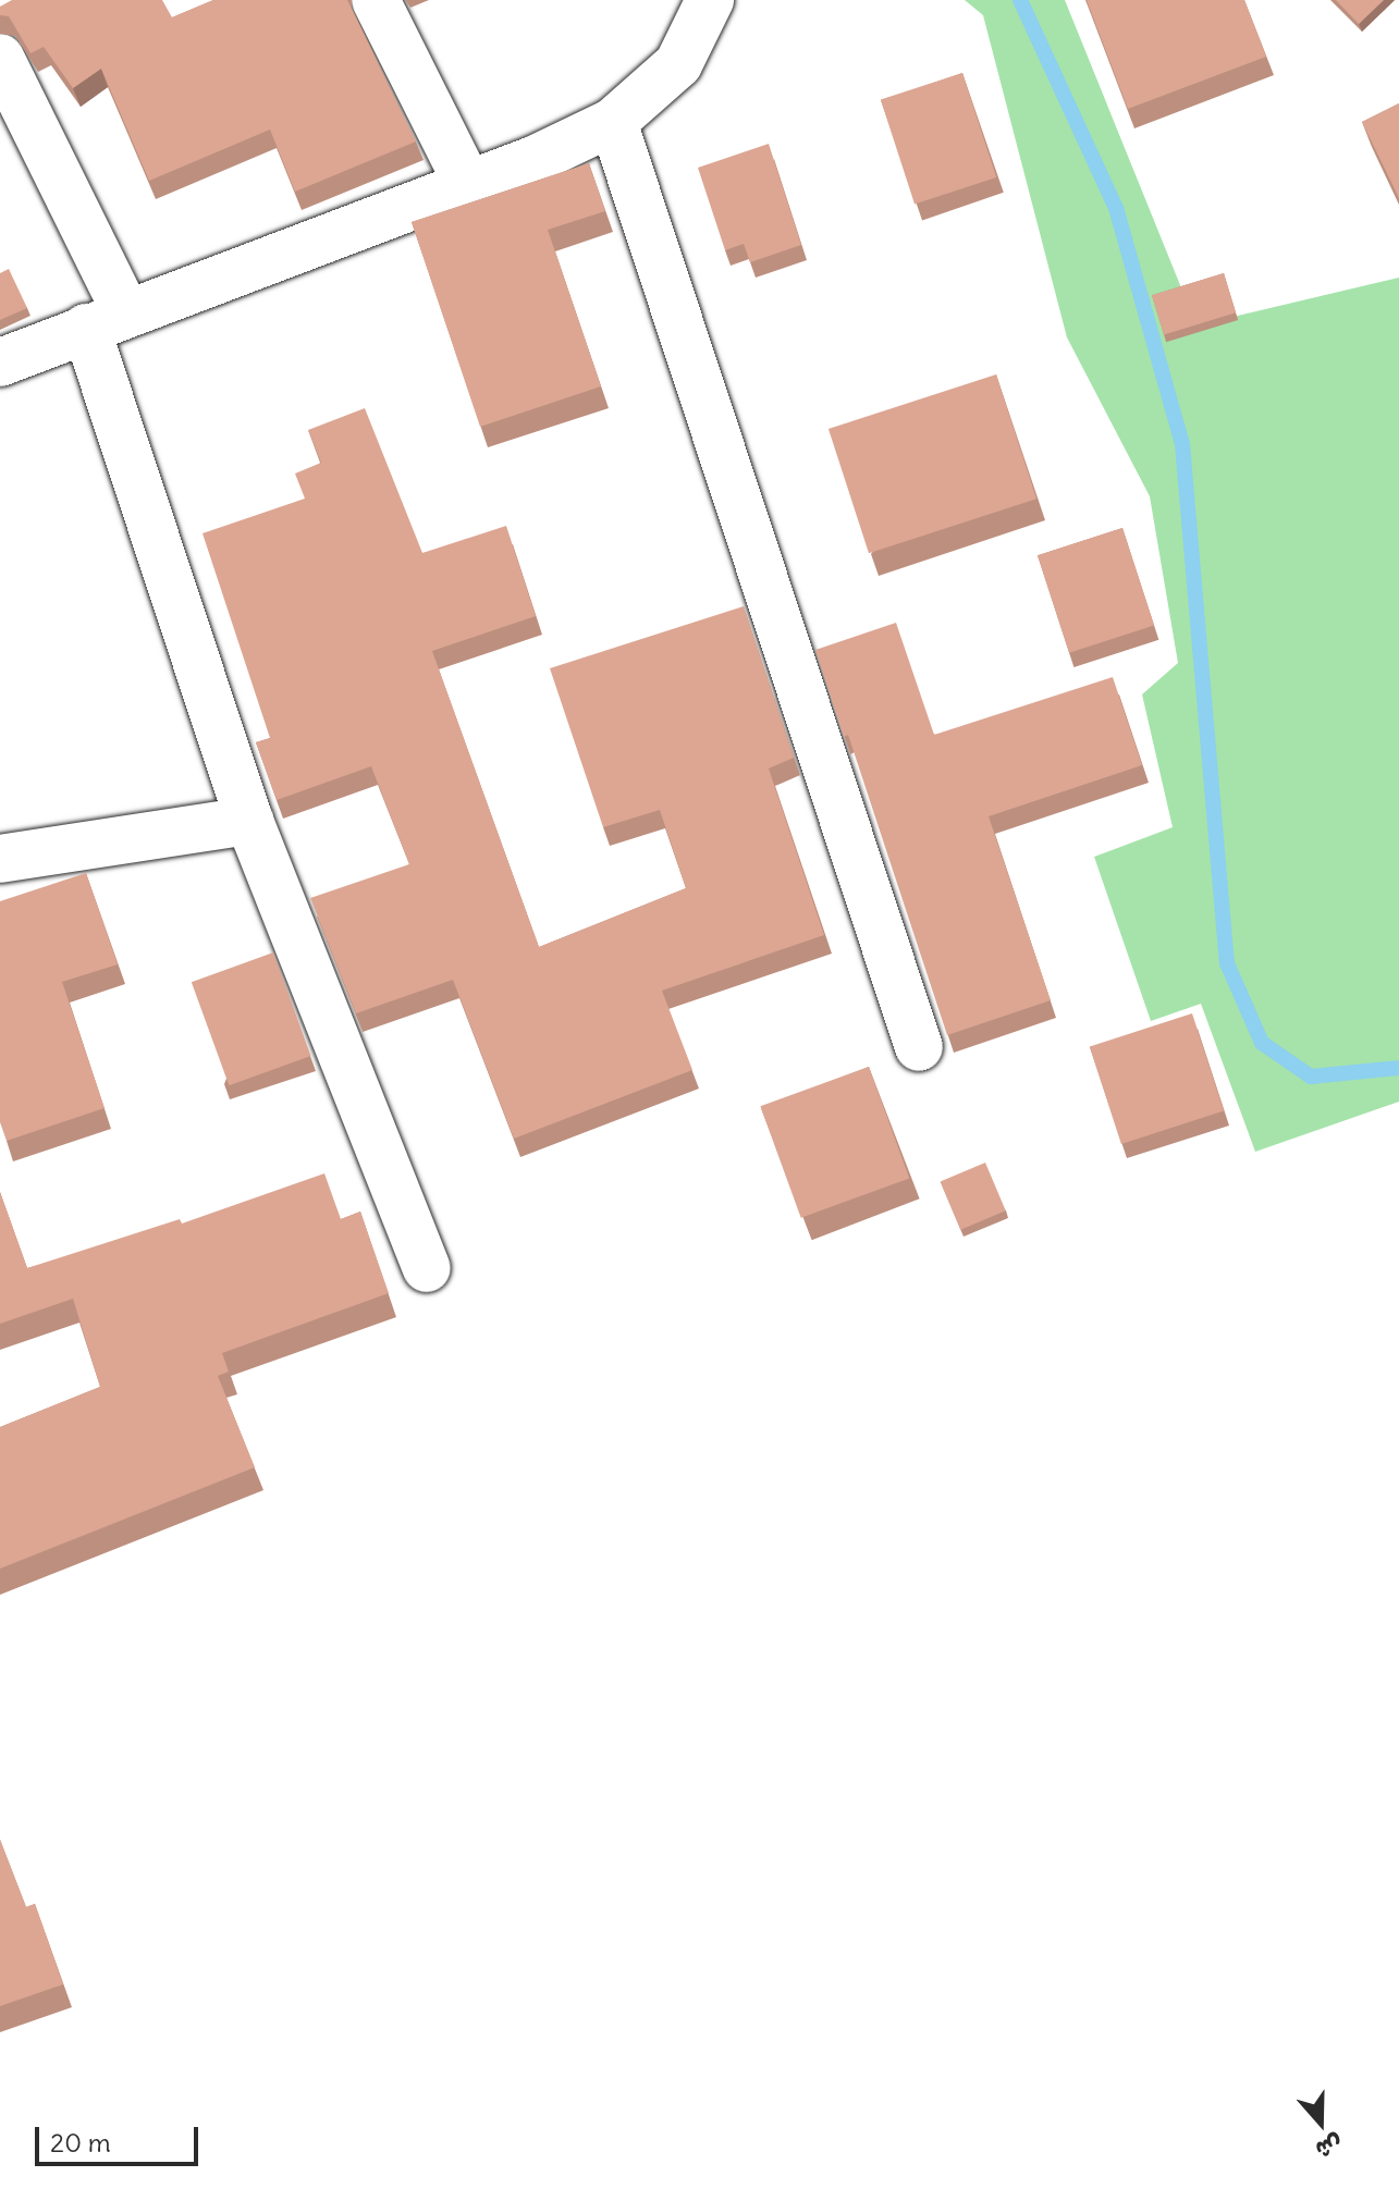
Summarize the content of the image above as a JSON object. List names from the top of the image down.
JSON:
{
  "scale_bar": "20 m",
  "north": "bottom"
}
